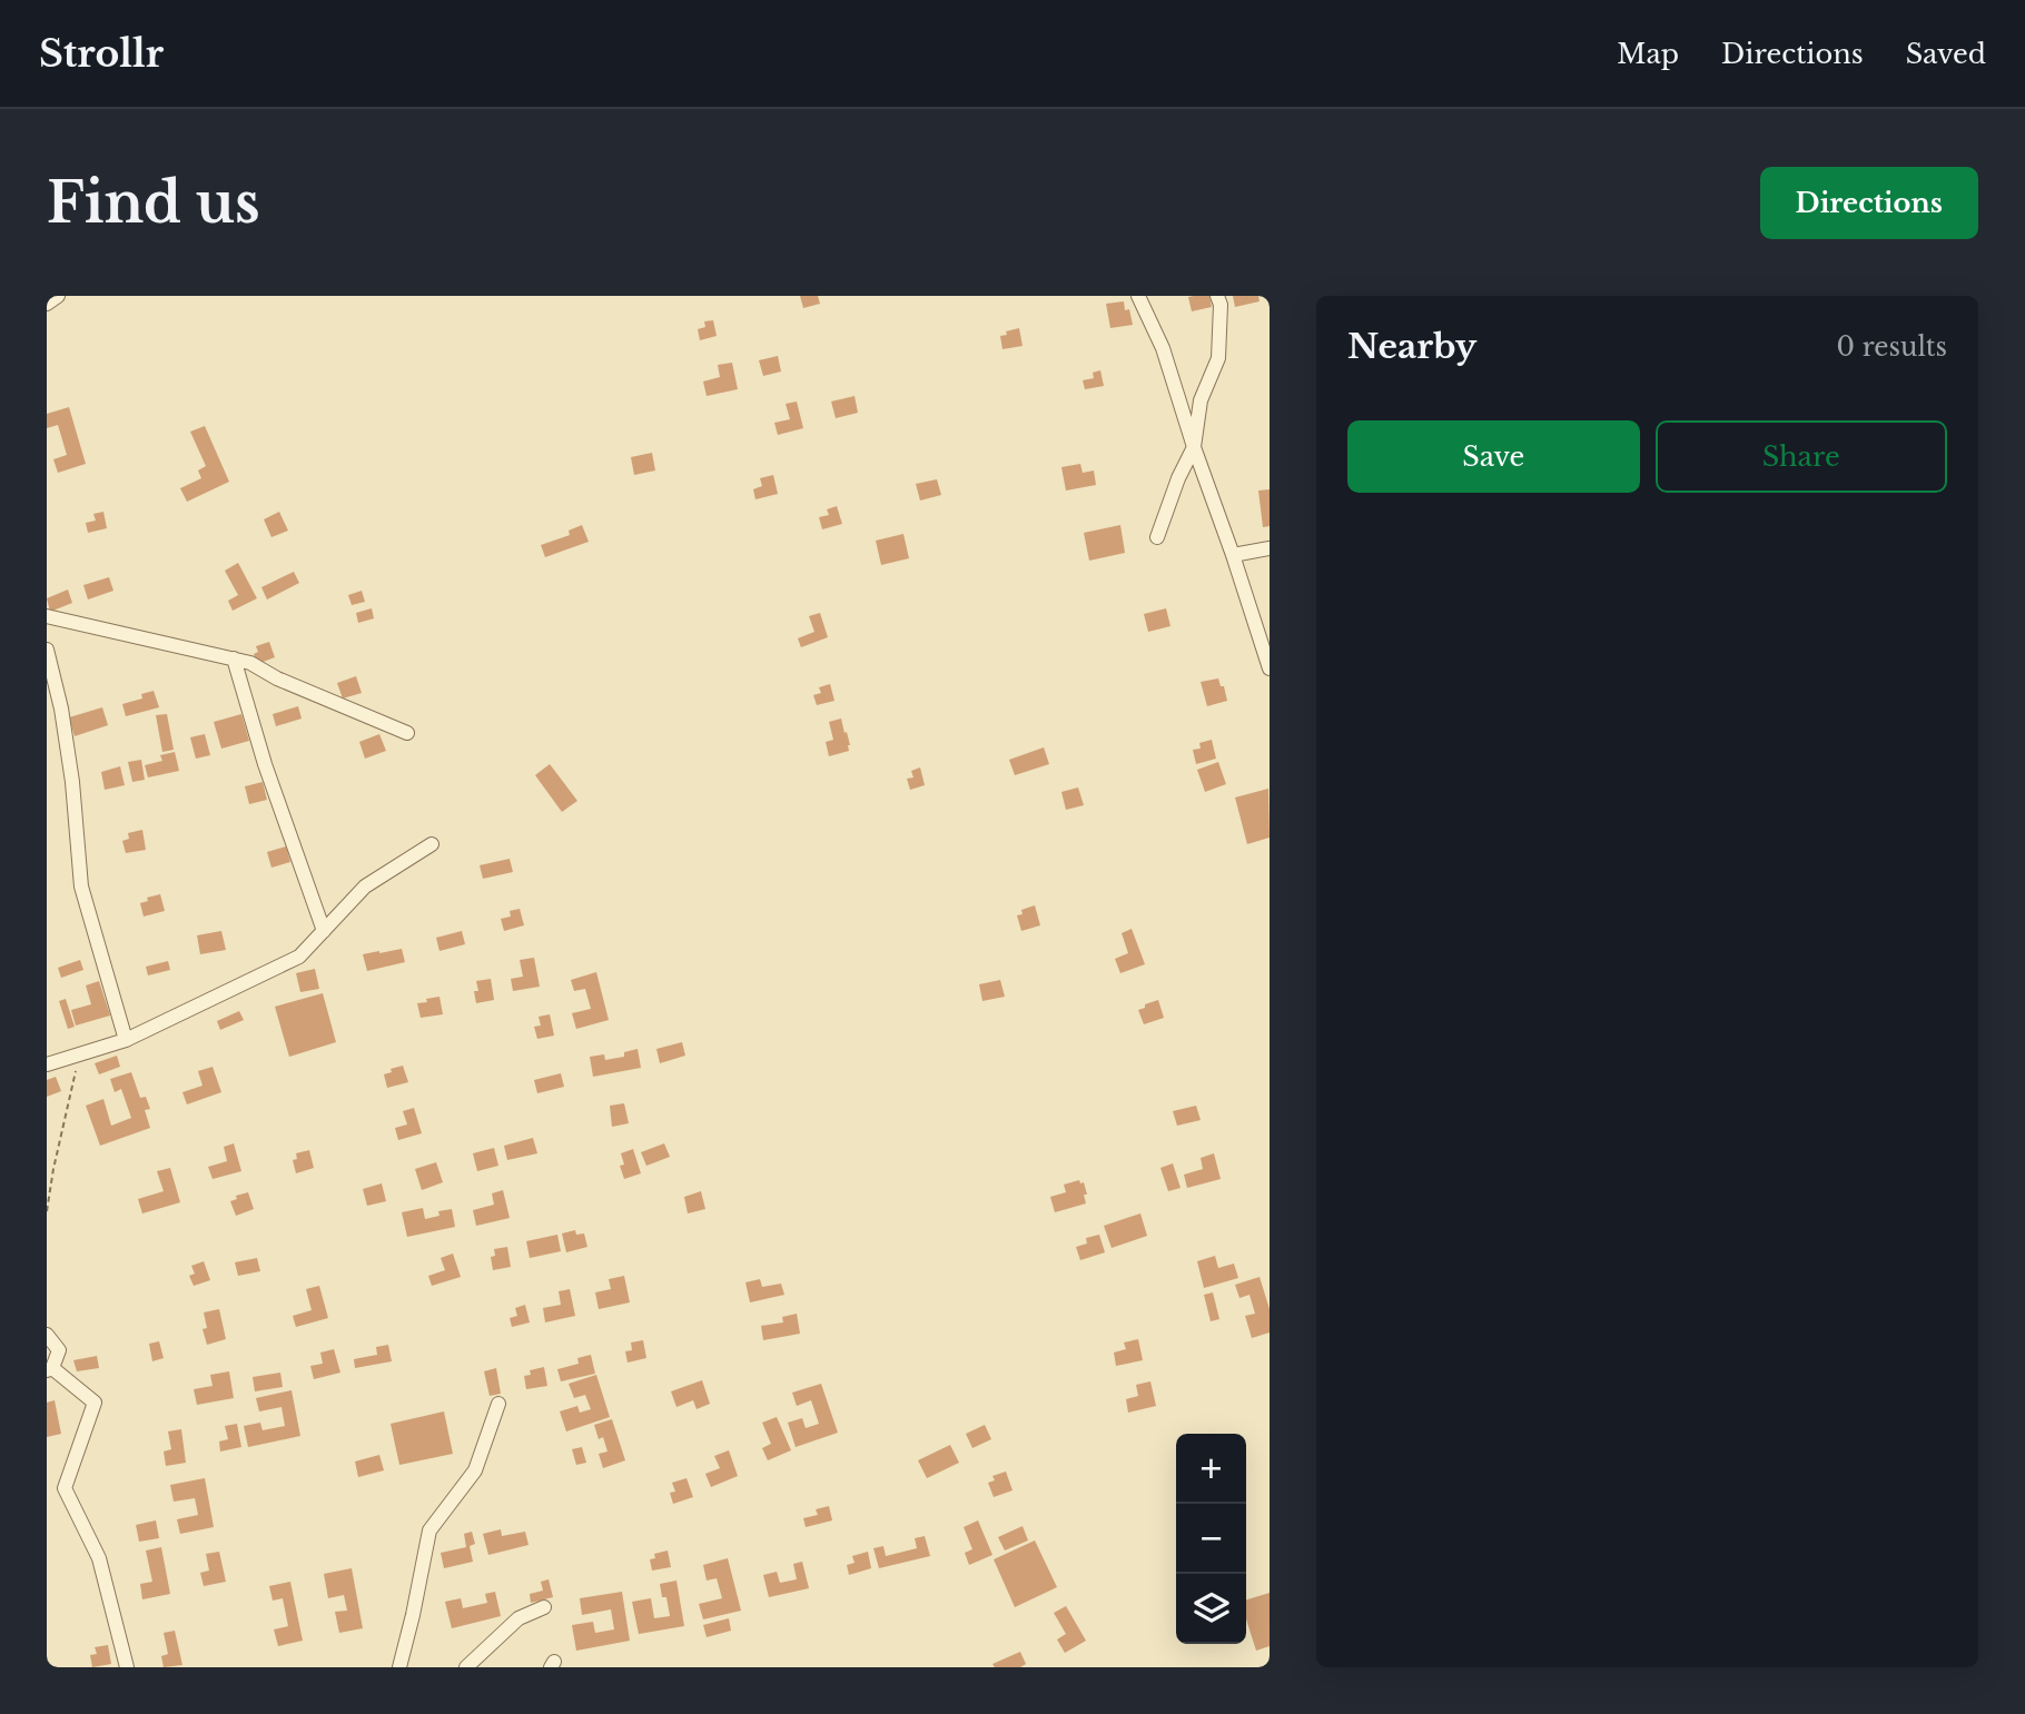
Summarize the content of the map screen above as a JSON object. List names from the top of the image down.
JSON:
{
  "page": {
    "header": "Strollr",
    "nav": ["Map", "Directions", "Saved"],
    "buttons": [
      "Directions",
      ["Save", "Share"]
    ],
    "title": "Find us",
    "heading": ["Nearby", "0 results"],
    "map_buttons": ["+", "−"]
  }
}
